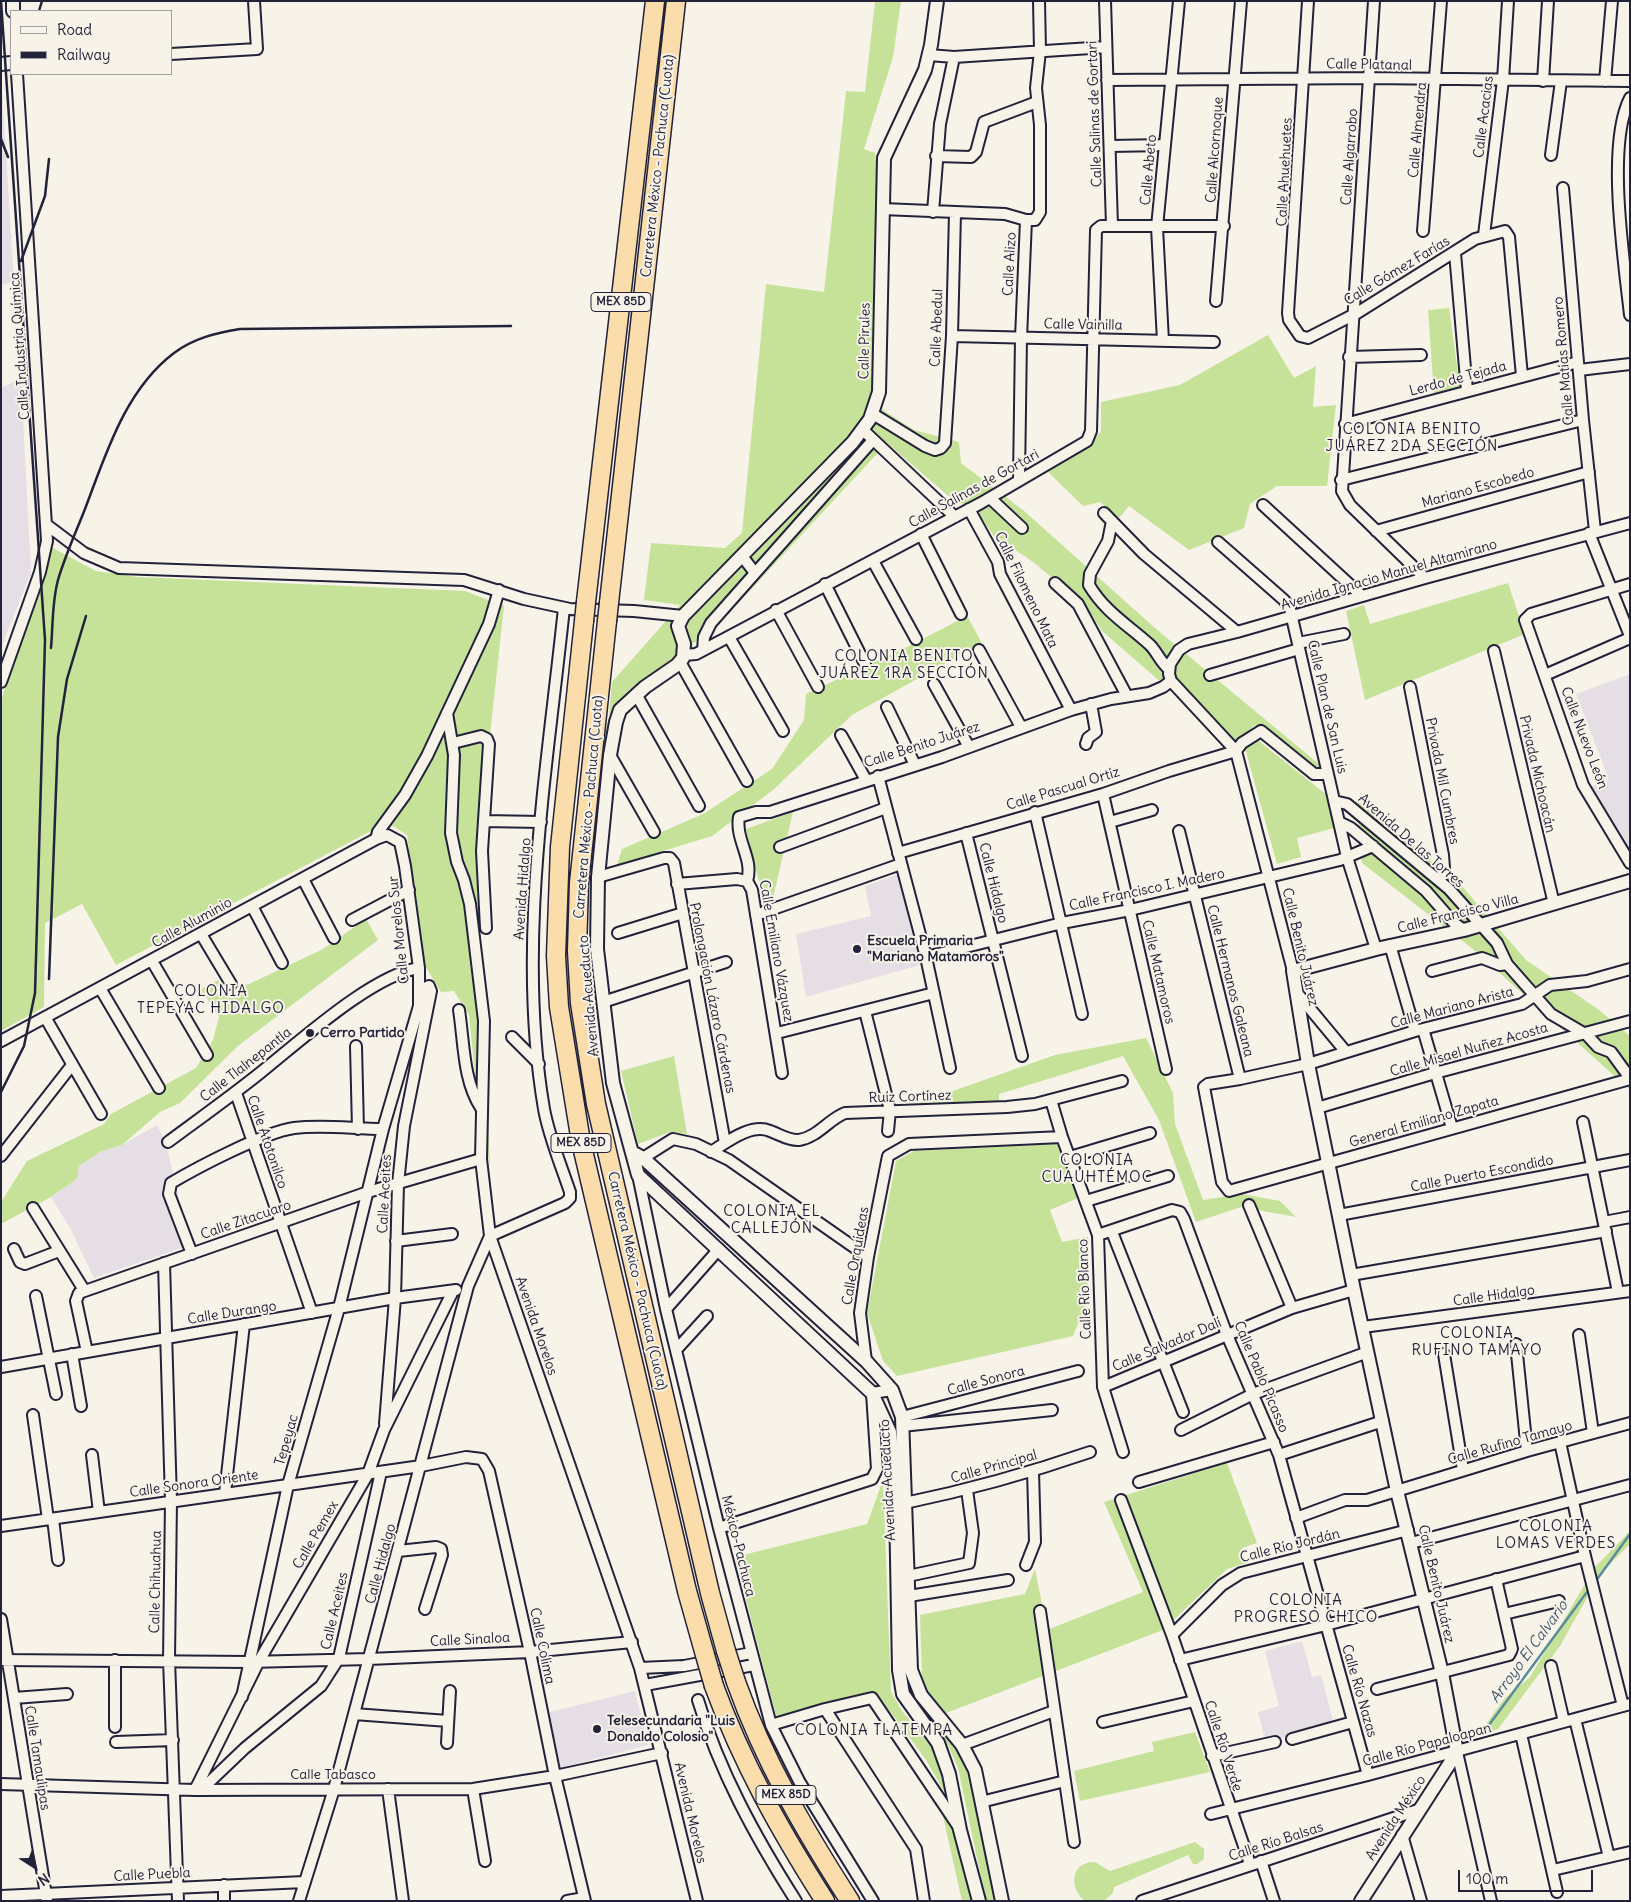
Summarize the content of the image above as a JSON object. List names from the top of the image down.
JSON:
{
  "streets": {
    "highway": ["Carretera México - Pachuca (Cuota)", "MEX 85D"],
    "street": [
      "Calle Platanal",
      "Calle Salinas de Gortari",
      "Calle Acacias",
      "Calle Almendra",
      "Calle Alcornoque",
      "Calle Algarrobo",
      "Calle Abeto",
      "Calle Ahuehuetes",
      "Calle Alizo",
      "Calle Gómez Farías",
      "Calle Vainilla",
      "Calle Abedul",
      "Calle Pirules",
      "Calle Industria Química",
      "Calle Matías Romero",
      "Lerdo de Tejada",
      "Mariano Escobedo",
      "Avenida Ignacio Manuel Altamirano",
      "Calle Filomeno Mata",
      "Calle Plan de San Luis",
      "Calle Nuevo León",
      "Calle Benito Juárez",
      "Privada Michoacán",
      "Privada Mil Cumbres",
      "Calle Pascual Ortíz",
      "Avenida De las Torres",
      "Calle Hidalgo",
      "Avenida Hidalgo",
      "Calle Francisco I. Madero",
      "Calle Francisco Villa",
      "Calle Aluminio",
      "Calle Morelos Sur",
      "Calle Emiliano Vázquez",
      "Calle Matamoros",
      "Calle Hermanos Galeana",
      "Avenida Acueducto",
      "Prolongación Lázaro Cárdenas",
      "Calle Mariano Arista",
      "Calle Misael Nuñez Acosta",
      "Calle Tlalnepantla",
      "Ruíz Cortínez",
      "General Emiliano Zapata",
      "Calle Atotonilco",
      "Calle Puerto Escondido",
      "Calle Aceites",
      "Calle Zitacuaro",
      "Calle Orquídeas",
      "Calle Río Blanco",
      "Calle Durango",
      "Avenida Morelos",
      "Calle Salvador Dalí",
      "Calle Pablo Picasso",
      "Calle Sonora",
      "Tepeyac",
      "Calle Rufino Tamayo",
      "Calle Principal",
      "Calle Sonora Oriente",
      "Calle Pemex",
      "México-Pachuca",
      "Calle Río Jordán",
      "Calle Chihuahua",
      "Calle Sinaloa",
      "Calle Colima",
      "Calle Río Nazas",
      "Calle Río Papaloapan",
      "Calle Río Verde",
      "Calle Tamaulipas",
      "Calle Tabasco",
      "Avenida México",
      "Calle Río Balsas",
      "Calle Puebla"
    ]
  },
  "crossings": [
    ["Calle Platanal", "Calle Salinas de Gortari"],
    ["Calle Platanal", "Calle Acacias"],
    ["Calle Platanal", "Calle Almendra"],
    ["Calle Platanal", "Calle Alcornoque"],
    ["Calle Platanal", "Calle Algarrobo"],
    ["Calle Platanal", "Calle Abeto"],
    ["Calle Platanal", "Calle Ahuehuetes"],
    ["Calle Salinas de Gortari", "Calle Alizo"],
    ["Calle Salinas de Gortari", "Calle Vainilla"],
    ["Calle Salinas de Gortari", "Calle Filomeno Mata"],
    ["Calle Salinas de Gortari", "Avenida Acueducto"],
    ["Calle Acacias", "Calle Gómez Farías"],
    ["Calle Algarrobo", "Calle Gómez Farías"],
    ["Calle Algarrobo", "Lerdo de Tejada"],
    ["Calle Abeto", "Calle Vainilla"],
    ["Calle Ahuehuetes", "Calle Gómez Farías"],
    ["Calle Alizo", "Calle Vainilla"],
    ["Calle Gómez Farías", "Lerdo de Tejada"],
    ["Calle Vainilla", "Calle Abedul"],
    ["Calle Abedul", "Calle Pirules"],
    ["Calle Matías Romero", "Lerdo de Tejada"],
    ["Calle Matías Romero", "Mariano Escobedo"],
    ["Calle Matías Romero", "Avenida Ignacio Manuel Altamirano"],
    ["Calle Matías Romero", "Calle Nuevo León"],
    ["Avenida Ignacio Manuel Altamirano", "Calle Plan de San Luis"],
    ["Calle Filomeno Mata", "Calle Benito Juárez"],
    ["Calle Plan de San Luis", "Avenida De las Torres"],
    ["Calle Plan de San Luis", "Calle Francisco I. Madero"],
    ["Calle Plan de San Luis", "Calle Francisco Villa"],
    ["Calle Benito Juárez", "Calle Pascual Ortíz"],
    ["Calle Benito Juárez", "Calle Hidalgo"],
    ["Calle Benito Juárez", "Calle Francisco I. Madero"],
    ["Calle Benito Juárez", "Calle Francisco Villa"],
    ["Calle Benito Juárez", "Calle Emiliano Vázquez"],
    ["Calle Benito Juárez", "Calle Mariano Arista"],
    ["Calle Benito Juárez", "Calle Misael Nuñez Acosta"],
    ["Calle Benito Juárez", "General Emiliano Zapata"],
    ["Calle Benito Juárez", "Calle Puerto Escondido"],
    ["Calle Benito Juárez", "Calle Salvador Dalí"],
    ["Calle Benito Juárez", "Calle Rufino Tamayo"],
    ["Calle Benito Juárez", "Calle Río Jordán"],
    ["Calle Benito Juárez", "Calle Río Papaloapan"],
    ["Calle Benito Juárez", "Avenida México"],
    ["Privada Michoacán", "Calle Francisco Villa"],
    ["Privada Mil Cumbres", "Avenida De las Torres"],
    ["Calle Pascual Ortíz", "Calle Hidalgo"],
    ["Calle Pascual Ortíz", "Calle Emiliano Vázquez"],
    ["Calle Pascual Ortíz", "Calle Matamoros"],
    ["Avenida De las Torres", "Calle Francisco I. Madero"],
    ["Avenida De las Torres", "Calle Francisco Villa"],
    ["Avenida De las Torres", "Calle Mariano Arista"],
    ["Avenida De las Torres", "Calle Misael Nuñez Acosta"],
    ["Avenida De las Torres", "General Emiliano Zapata"],
    ["Calle Hidalgo", "Avenida Hidalgo"],
    ["Calle Hidalgo", "Calle Francisco I. Madero"],
    ["Calle Hidalgo", "Calle Durango"],
    ["Calle Hidalgo", "Avenida Morelos"],
    ["Calle Hidalgo", "Calle Sonora Oriente"],
    ["Calle Hidalgo", "Calle Sinaloa"],
    ["Calle Hidalgo", "Calle Colima"],
    ["Calle Hidalgo", "Calle Tabasco"],
    ["Calle Hidalgo", "Calle Puebla"],
    ["Avenida Hidalgo", "Avenida Morelos"],
    ["Calle Francisco I. Madero", "Calle Matamoros"],
    ["Calle Francisco I. Madero", "Calle Hermanos Galeana"],
    ["Calle Aluminio", "Calle Morelos Sur"],
    ["Calle Morelos Sur", "Calle Tlalnepantla"],
    ["Calle Morelos Sur", "Calle Aceites"],
    ["Calle Morelos Sur", "Calle Zitacuaro"],
    ["Calle Morelos Sur", "Tepeyac"],
    ["Calle Hermanos Galeana", "Calle Mariano Arista"],
    ["Avenida Acueducto", "Prolongación Lázaro Cárdenas"],
    ["Avenida Acueducto", "Calle Orquídeas"],
    ["Avenida Acueducto", "Calle Sonora"],
    ["Avenida Acueducto", "Calle Principal"],
    ["Avenida Acueducto", "México-Pachuca"],
    ["Prolongación Lázaro Cárdenas", "Ruíz Cortínez"],
    ["Calle Mariano Arista", "General Emiliano Zapata"],
    ["Calle Tlalnepantla", "Calle Atotonilco"],
    ["Ruíz Cortínez", "Calle Río Blanco"],
    ["Calle Atotonilco", "Calle Zitacuaro"],
    ["Calle Atotonilco", "Calle Durango"],
    ["Calle Aceites", "Calle Zitacuaro"],
    ["Calle Aceites", "Calle Durango"],
    ["Calle Aceites", "Calle Sonora Oriente"],
    ["Calle Aceites", "Calle Pemex"],
    ["Calle Aceites", "Calle Sinaloa"],
    ["Calle Aceites", "Calle Tabasco"],
    ["Calle Zitacuaro", "Avenida Morelos"],
    ["Calle Zitacuaro", "Tepeyac"],
    ["Calle Zitacuaro", "Calle Chihuahua"],
    ["Calle Orquídeas", "Calle Río Blanco"],
    ["Calle Río Blanco", "Calle Salvador Dalí"],
    ["Calle Durango", "Tepeyac"],
    ["Calle Durango", "Calle Pemex"],
    ["Calle Durango", "Calle Chihuahua"],
    ["Avenida Morelos", "Calle Sinaloa"],
    ["Avenida Morelos", "Calle Tabasco"],
    ["Calle Salvador Dalí", "Calle Pablo Picasso"],
    ["Calle Pablo Picasso", "Calle Rufino Tamayo"],
    ["Calle Pablo Picasso", "Calle Río Jordán"],
    ["Calle Pablo Picasso", "Calle Río Nazas"],
    ["Tepeyac", "Calle Sonora Oriente"],
    ["Tepeyac", "Calle Pemex"],
    ["Tepeyac", "Calle Sinaloa"],
    ["Calle Sonora Oriente", "Calle Pemex"],
    ["Calle Sonora Oriente", "Calle Chihuahua"],
    ["Calle Sonora Oriente", "Calle Colima"],
    ["Calle Pemex", "Calle Sinaloa"],
    ["Calle Pemex", "Calle Tabasco"],
    ["Calle Río Jordán", "Calle Río Nazas"],
    ["Calle Río Jordán", "Calle Río Verde"],
    ["Calle Chihuahua", "Calle Sinaloa"],
    ["Calle Chihuahua", "Calle Tabasco"],
    ["Calle Chihuahua", "Calle Puebla"],
    ["Calle Sinaloa", "Calle Colima"],
    ["Calle Sinaloa", "Calle Tamaulipas"],
    ["Calle Colima", "Calle Tabasco"],
    ["Calle Río Nazas", "Calle Río Papaloapan"],
    ["Calle Río Papaloapan", "Calle Río Verde"],
    ["Calle Río Papaloapan", "Avenida México"],
    ["Calle Río Verde", "Calle Río Balsas"],
    ["Calle Tamaulipas", "Calle Tabasco"],
    ["Calle Tamaulipas", "Calle Puebla"],
    ["Avenida México", "Calle Río Balsas"]
  ],
  "districts": [
    "COLONIA BENITO JUÁREZ 2DA SECCIÓN",
    "COLONIA BENITO JUÁREZ 1RA SECCIÓN",
    "COLONIA TEPEYAC HIDALGO",
    "COLONIA CUAUHTÉMOC",
    "COLONIA EL CALLEJÓN",
    "COLONIA RUFINO TAMAYO",
    "COLONIA LOMAS VERDES",
    "COLONIA PROGRESO CHICO",
    "COLONIA TLATEMPA"
  ],
  "water": ["Arroyo El Calvario"],
  "places": ["Escuela Primaria \"Mariano Matamoros\"", "Cerro Partido", "Telesecundaria \"Luis Donaldo Colosio\""],
  "legend": ["Road", "Railway"],
  "scale_bar": "100 m",
  "north": "bottom right"
}
